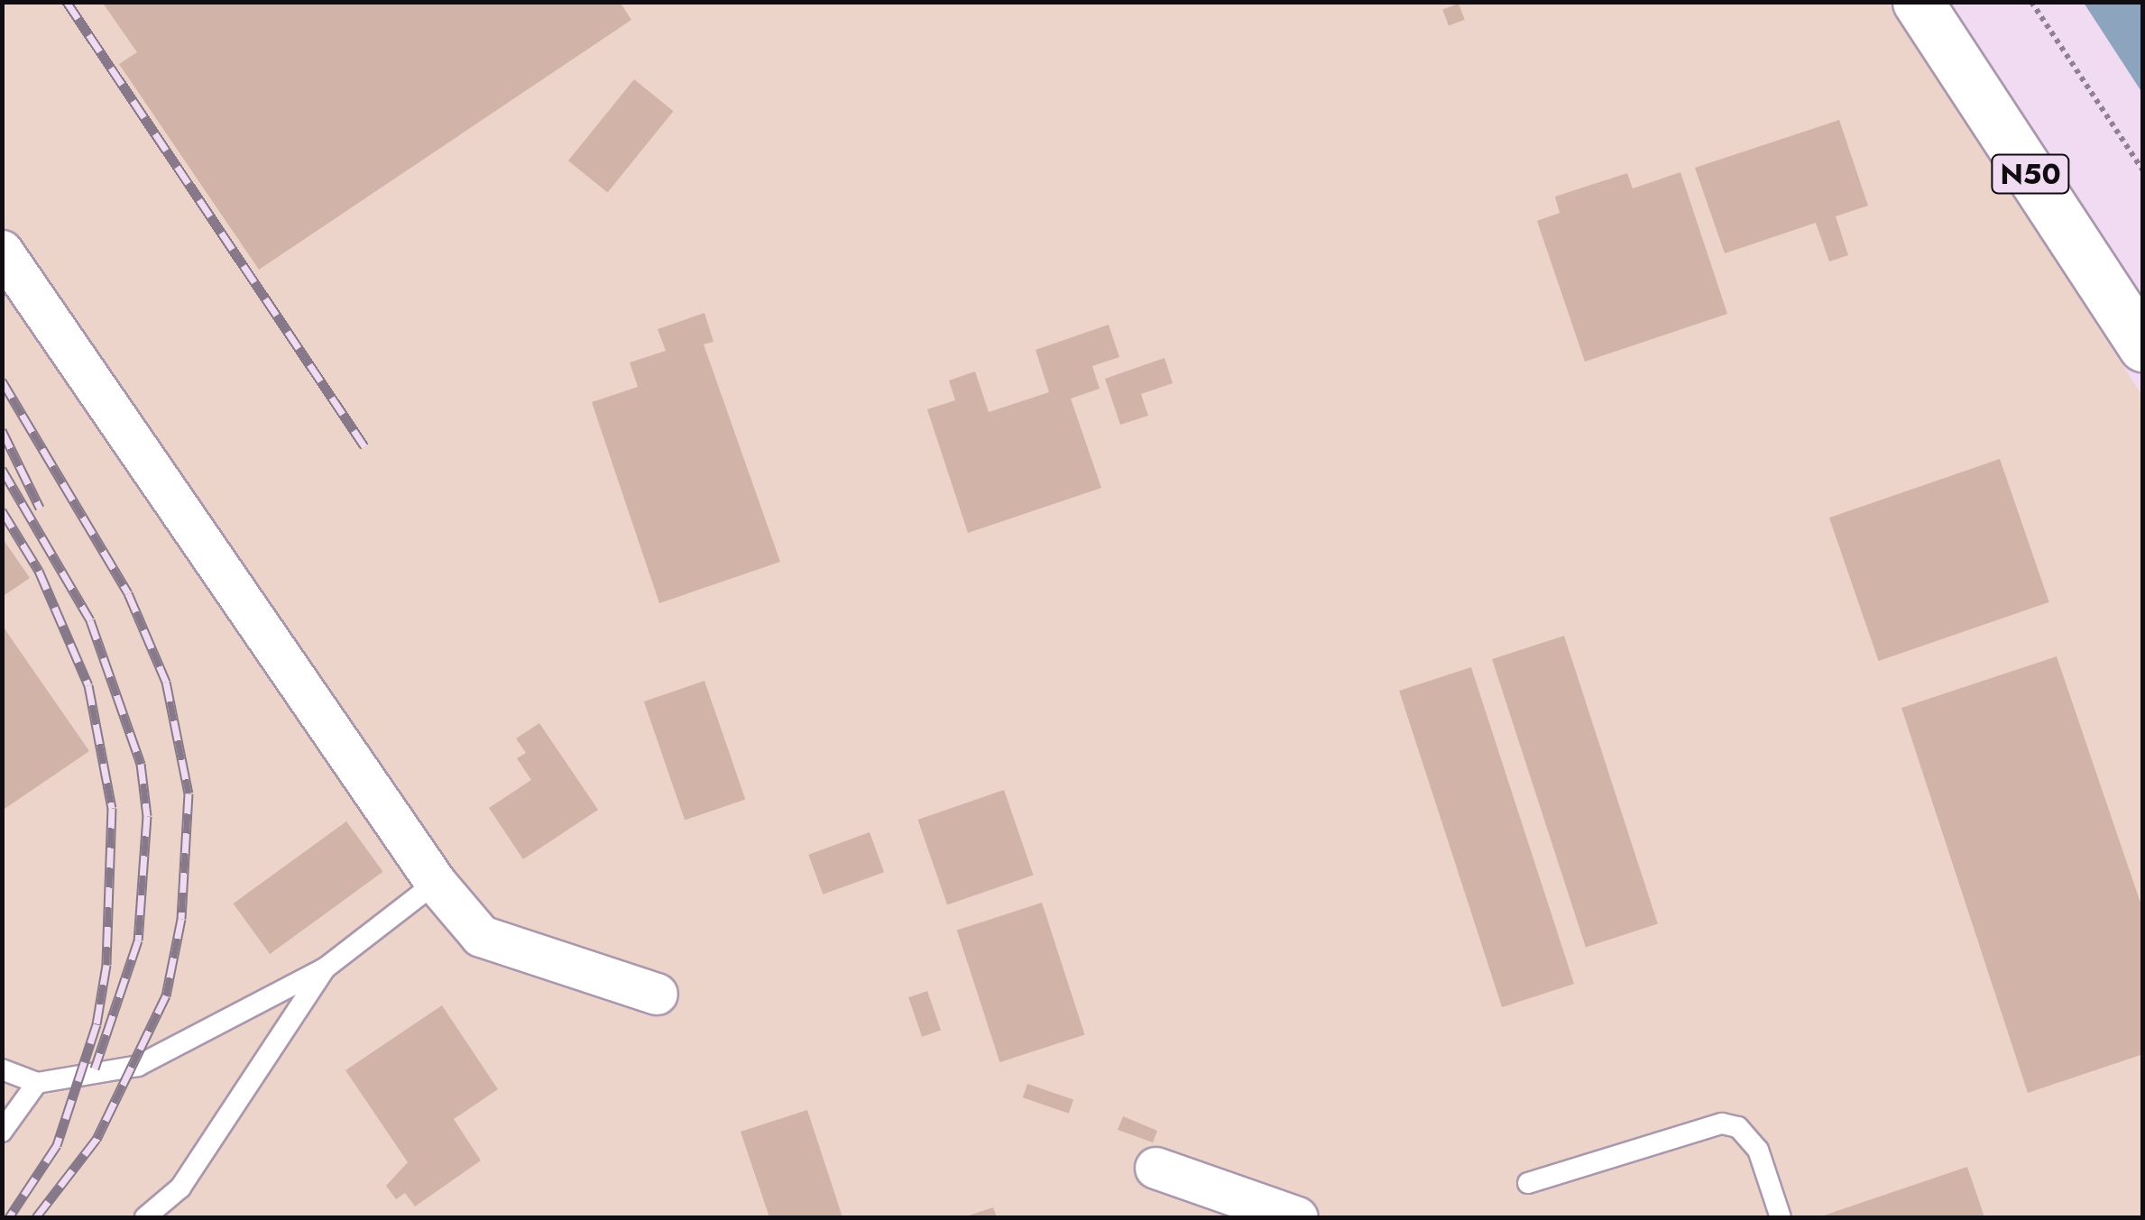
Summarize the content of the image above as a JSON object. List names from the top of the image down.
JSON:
{
  "streets": {
    "main road": ["N50"]
  }
}
